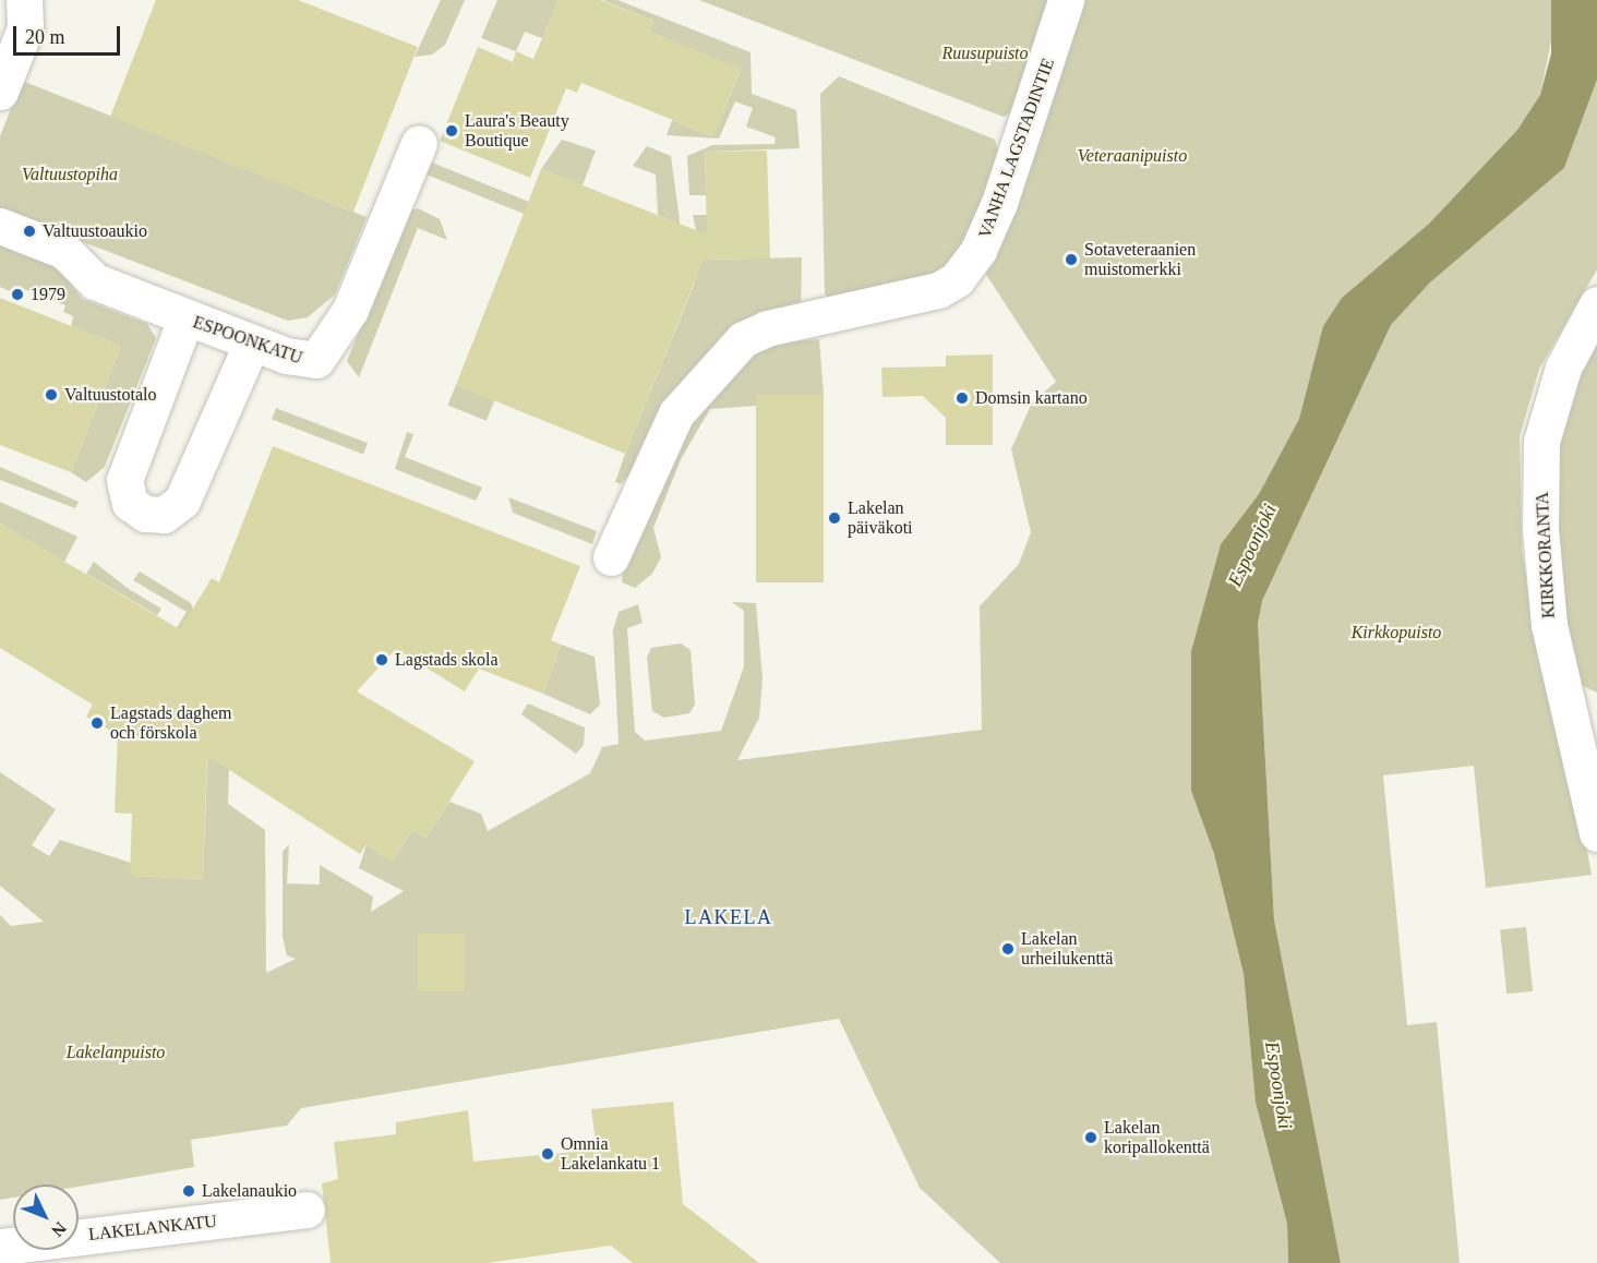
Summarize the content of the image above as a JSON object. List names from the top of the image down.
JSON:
{
  "streets": {
    "street": [
      "VANHA LAGSTADINTIE",
      "ESPOONKATU",
      "KIRKKORANTA",
      "LAKELANKATU"
    ]
  },
  "districts": ["LAKELA"],
  "water": ["Espoonjoki"],
  "parks": [
    "Ruusupuisto",
    "Veteraanipuisto",
    "Valtuustopiha",
    "Kirkkopuisto",
    "Lakelanpuisto"
  ],
  "places": [
    "Laura's Beauty Boutique",
    "Valtuustoaukio",
    "Sotaveteraanien muistomerkki",
    "1979",
    "Valtuustotalo",
    "Domsin kartano",
    "Lakelan päiväkoti",
    "Lagstads skola",
    "Lagstads daghem och förskola",
    "Lakelan urheilukenttä",
    "Lakelan koripallokenttä",
    "Omnia Lakelankatu 1",
    "Lakelanaukio"
  ],
  "scale_bar": "20 m",
  "north": "bottom right"
}
